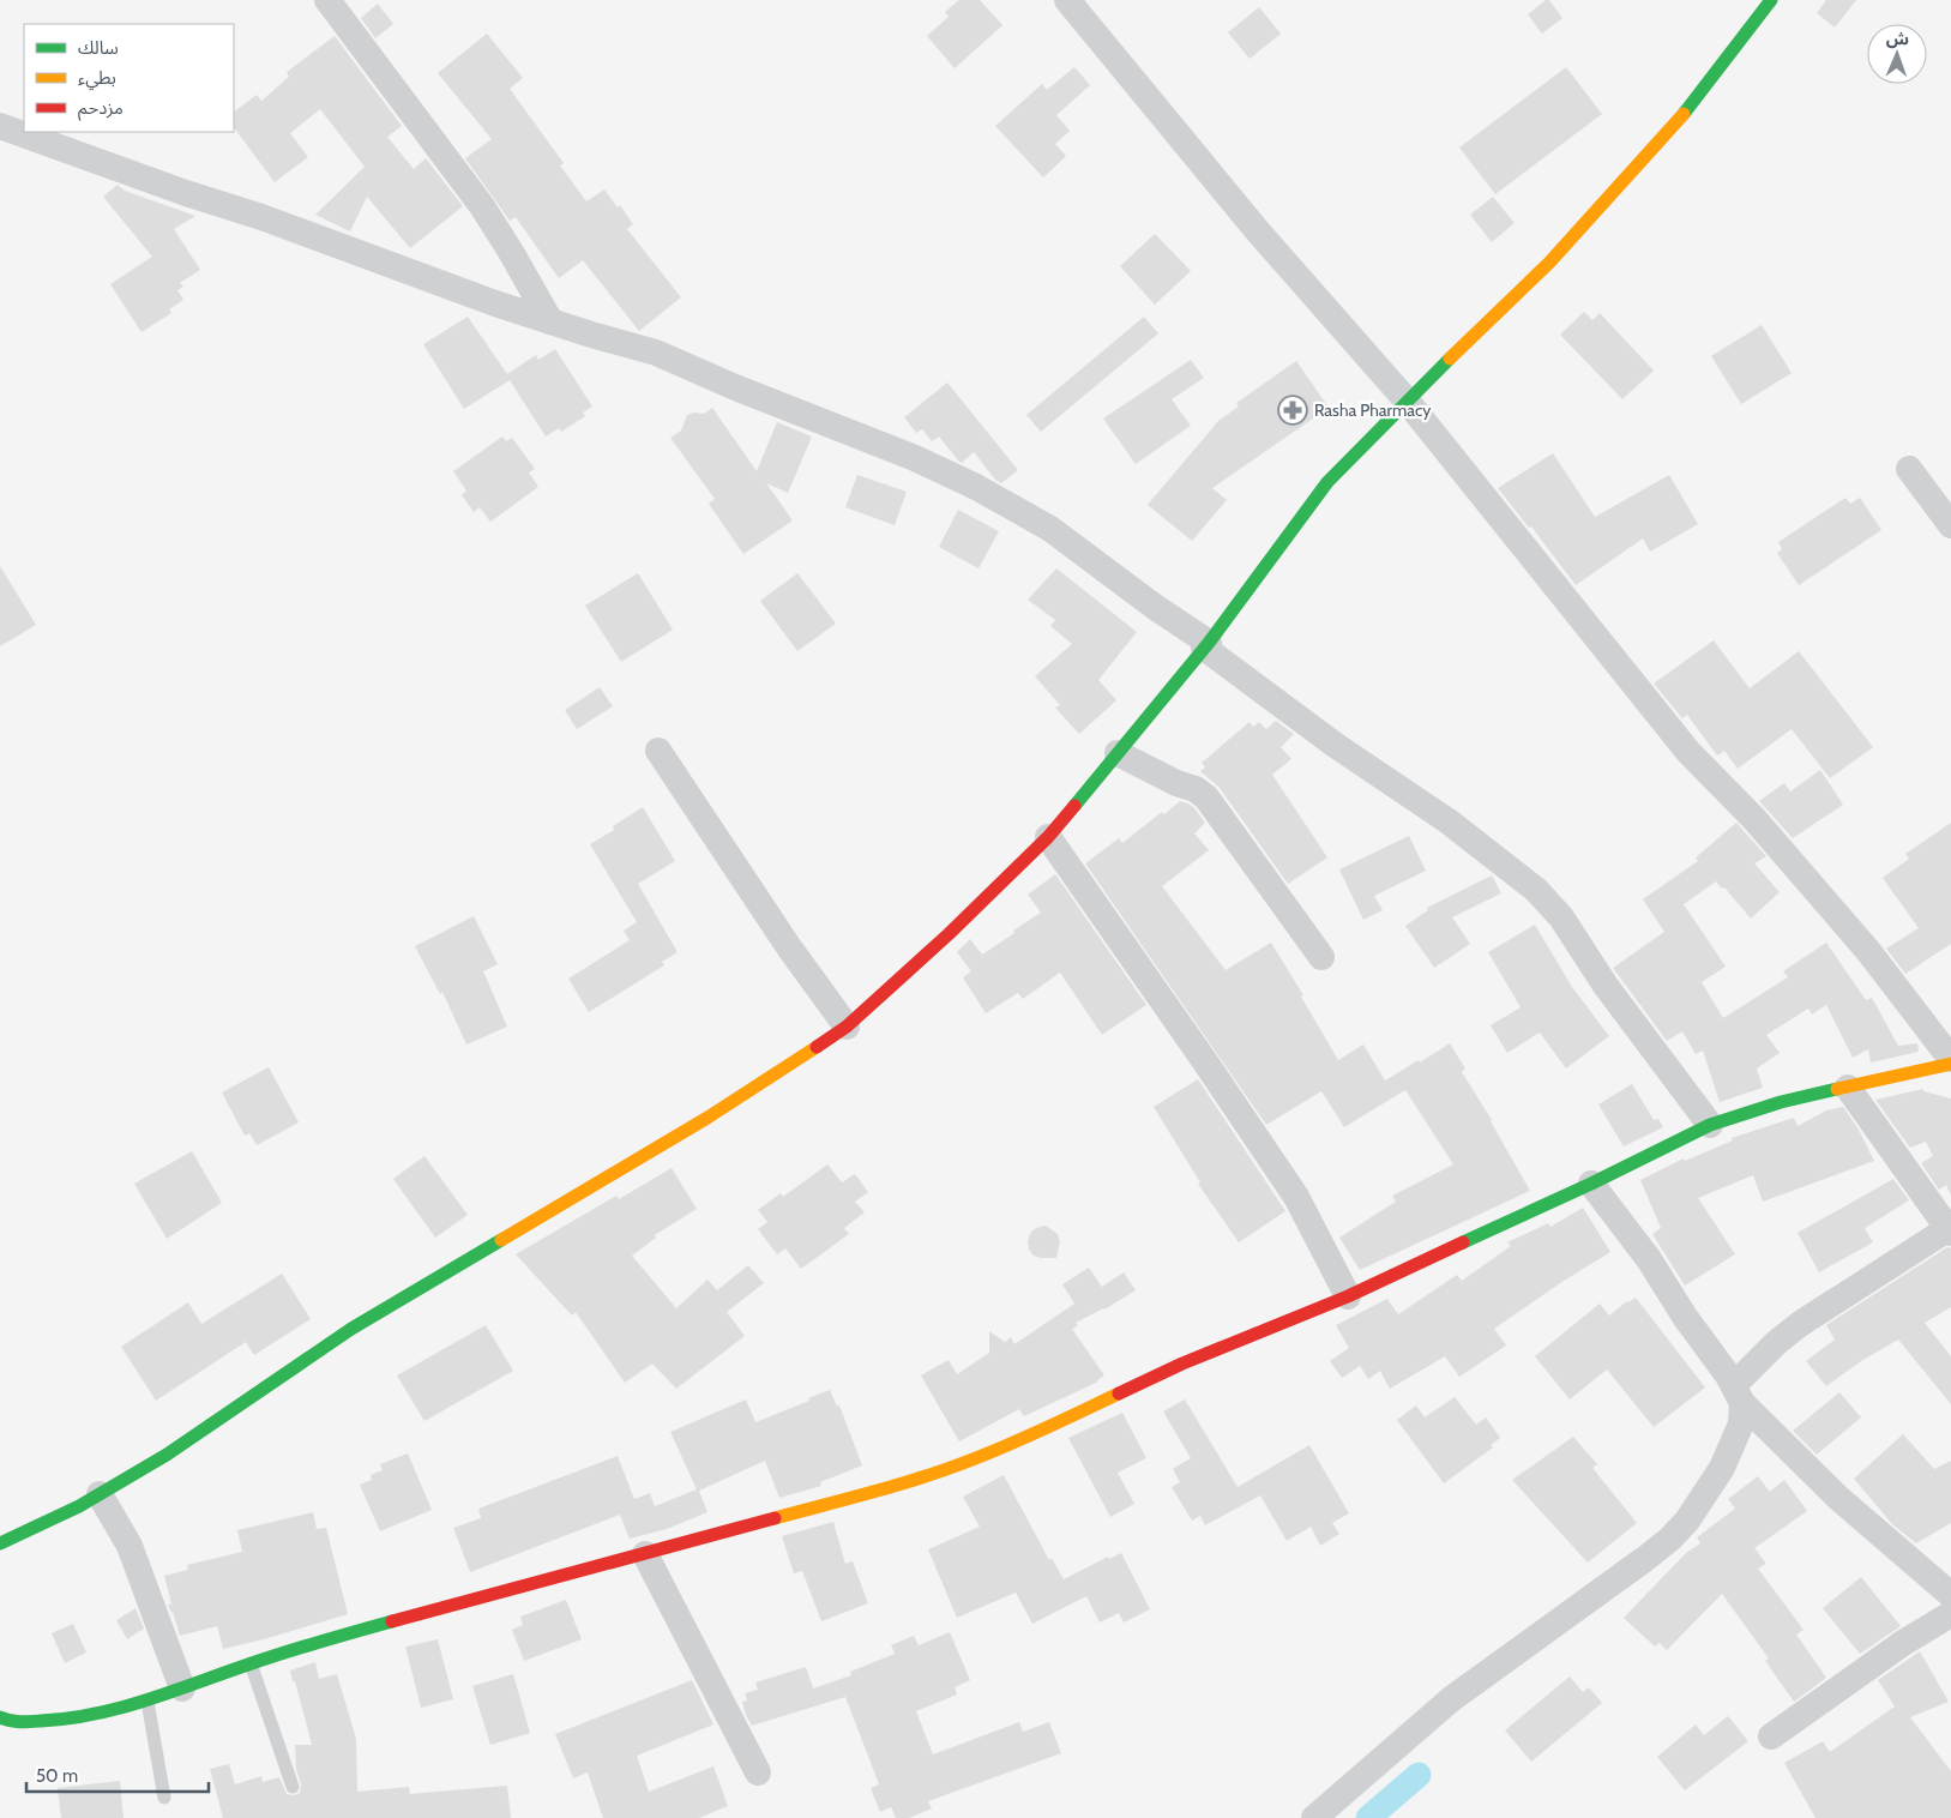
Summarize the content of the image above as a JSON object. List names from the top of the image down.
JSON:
{
  "places": {
    "pharmacy": ["Rasha Pharmacy"]
  },
  "legend": ["سالك", "بطيء", "مزدحم"],
  "scale_bar": "50 m",
  "north": "top"
}
